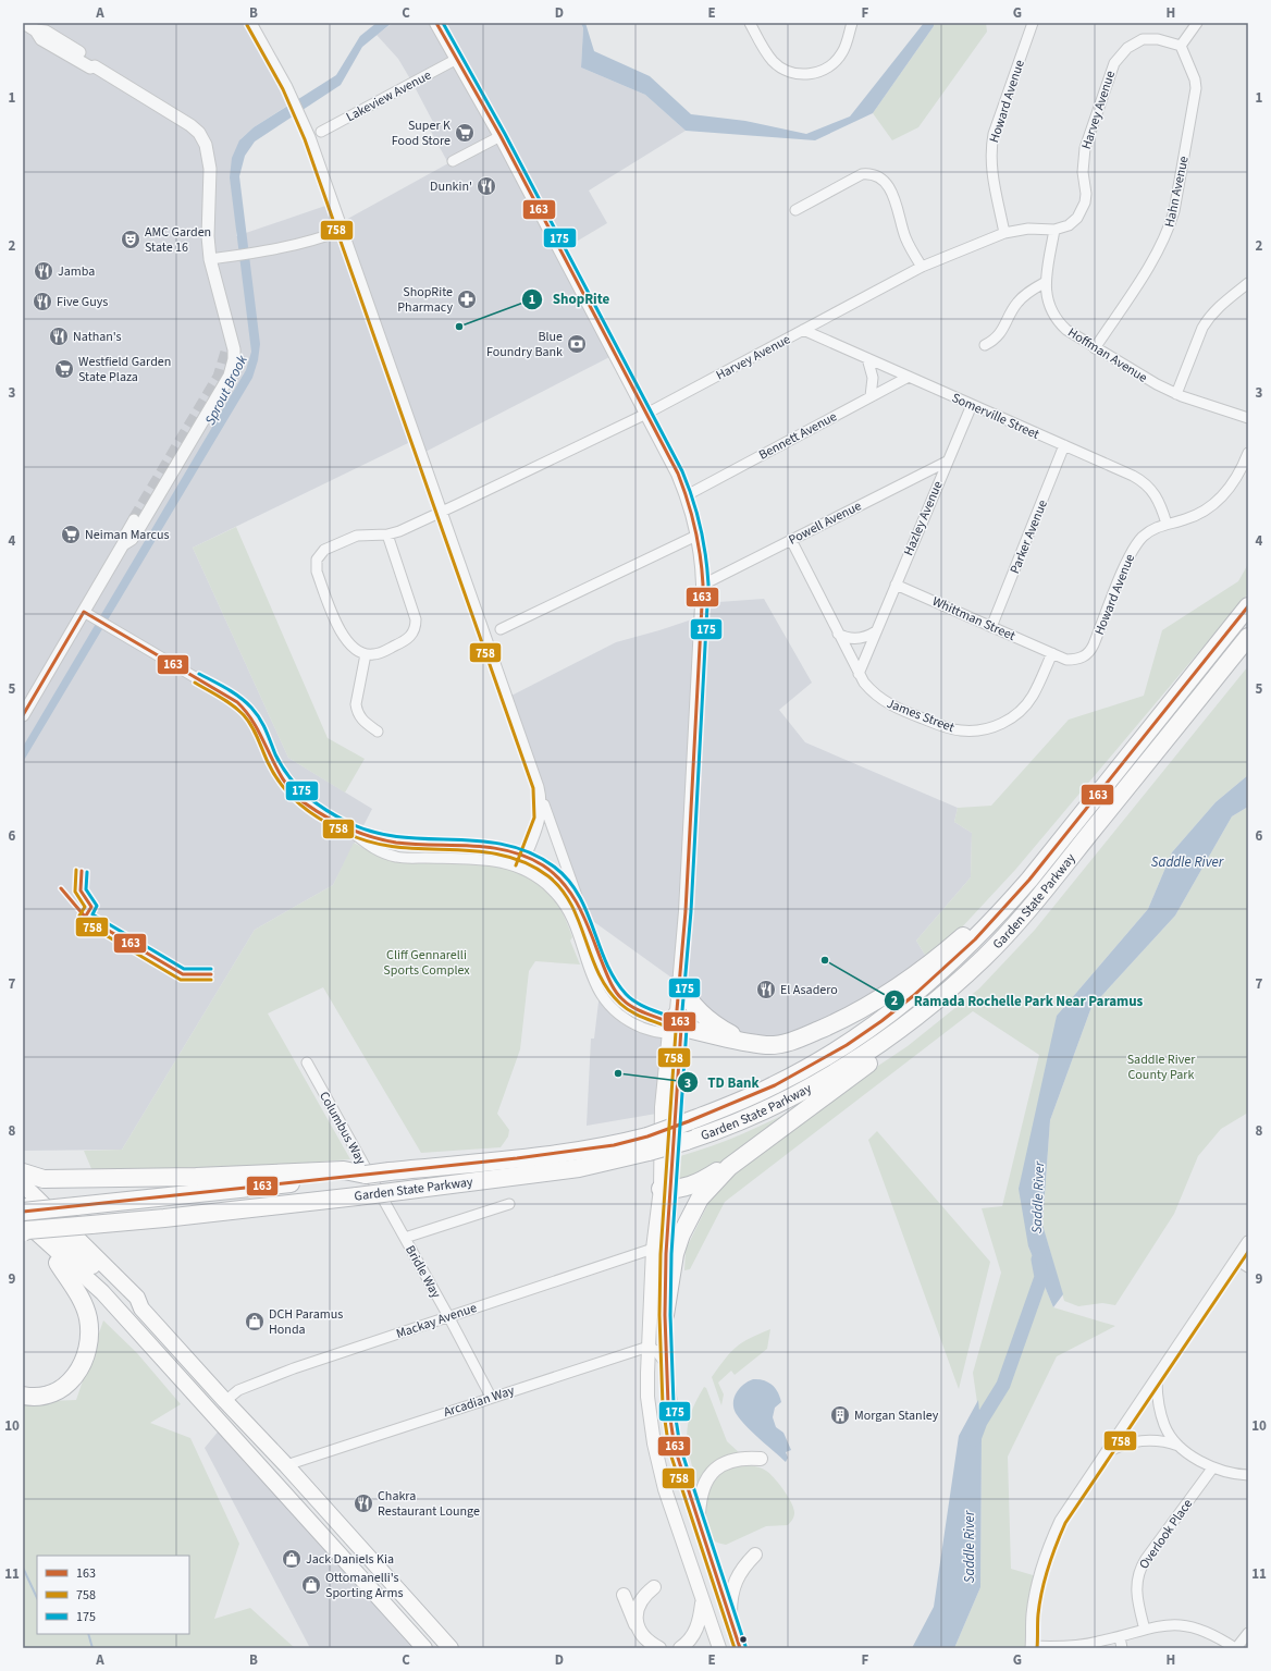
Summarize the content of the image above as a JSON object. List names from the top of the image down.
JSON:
{
  "streets": {
    "highway": ["Garden State Parkway"],
    "street": [
      "Lakeview Avenue",
      "Howard Avenue",
      "Harvey Avenue",
      "Hahn Avenue",
      "Hoffman Avenue",
      "Somerville Street",
      "Bennett Avenue",
      "Hazley Avenue",
      "Powell Avenue",
      "Parker Avenue",
      "Whittman Street",
      "James Street",
      "Columbus Way",
      "Bridle Way",
      "Mackay Avenue",
      "Arcadian Way",
      "Overlook Place"
    ]
  },
  "crossings": [
    ["Howard Avenue", "Harvey Avenue"],
    ["Howard Avenue", "Somerville Street"],
    ["Howard Avenue", "Whittman Street"],
    ["Howard Avenue", "James Street"],
    ["Harvey Avenue", "Hahn Avenue"],
    ["Harvey Avenue", "Hoffman Avenue"],
    ["Harvey Avenue", "Somerville Street"],
    ["Hahn Avenue", "Hoffman Avenue"],
    ["Somerville Street", "Bennett Avenue"],
    ["Somerville Street", "Hazley Avenue"],
    ["Somerville Street", "Parker Avenue"],
    ["Hazley Avenue", "Powell Avenue"],
    ["Hazley Avenue", "Whittman Street"],
    ["Hazley Avenue", "James Street"],
    ["Powell Avenue", "James Street"],
    ["Parker Avenue", "Whittman Street"],
    ["Whittman Street", "James Street"],
    ["Columbus Way", "Bridle Way"],
    ["Bridle Way", "Mackay Avenue"],
    ["Bridle Way", "Arcadian Way"]
  ],
  "water": ["Sprout Brook", "Saddle River"],
  "parks": ["Cliff Gennarelli Sports Complex", "Saddle River County Park"],
  "places": {
    "supermarket": ["Super K Food Store", "Westfield Garden State Plaza", "Neiman Marcus"],
    "restaurant": [
      "Dunkin'",
      "Jamba",
      "Five Guys",
      "Nathan's",
      "El Asadero",
      "Chakra Restaurant Lounge"
    ],
    "theatre": ["AMC Garden State 16"],
    "pharmacy": ["ShopRite Pharmacy"],
    "other": ["ShopRite", "Ramada Rochelle Park Near Paramus", "TD Bank"],
    "bank": ["Blue Foundry Bank"],
    "shop": ["DCH Paramus Honda", "Jack Daniels Kia", "Ottomanelli's Sporting Arms"],
    "building": ["Morgan Stanley"]
  },
  "lines": ["transit line 163", "transit line 175", "transit line 758"],
  "legend": ["163", "758", "175"],
  "grid": {
    "columns": [
      "A",
      "B",
      "C",
      "D",
      "E",
      "F",
      "G",
      "H"
    ],
    "rows": [
      "1",
      "2",
      "3",
      "4",
      "5",
      "6",
      "7",
      "8",
      "9",
      "10",
      "11"
    ]
  }
}
